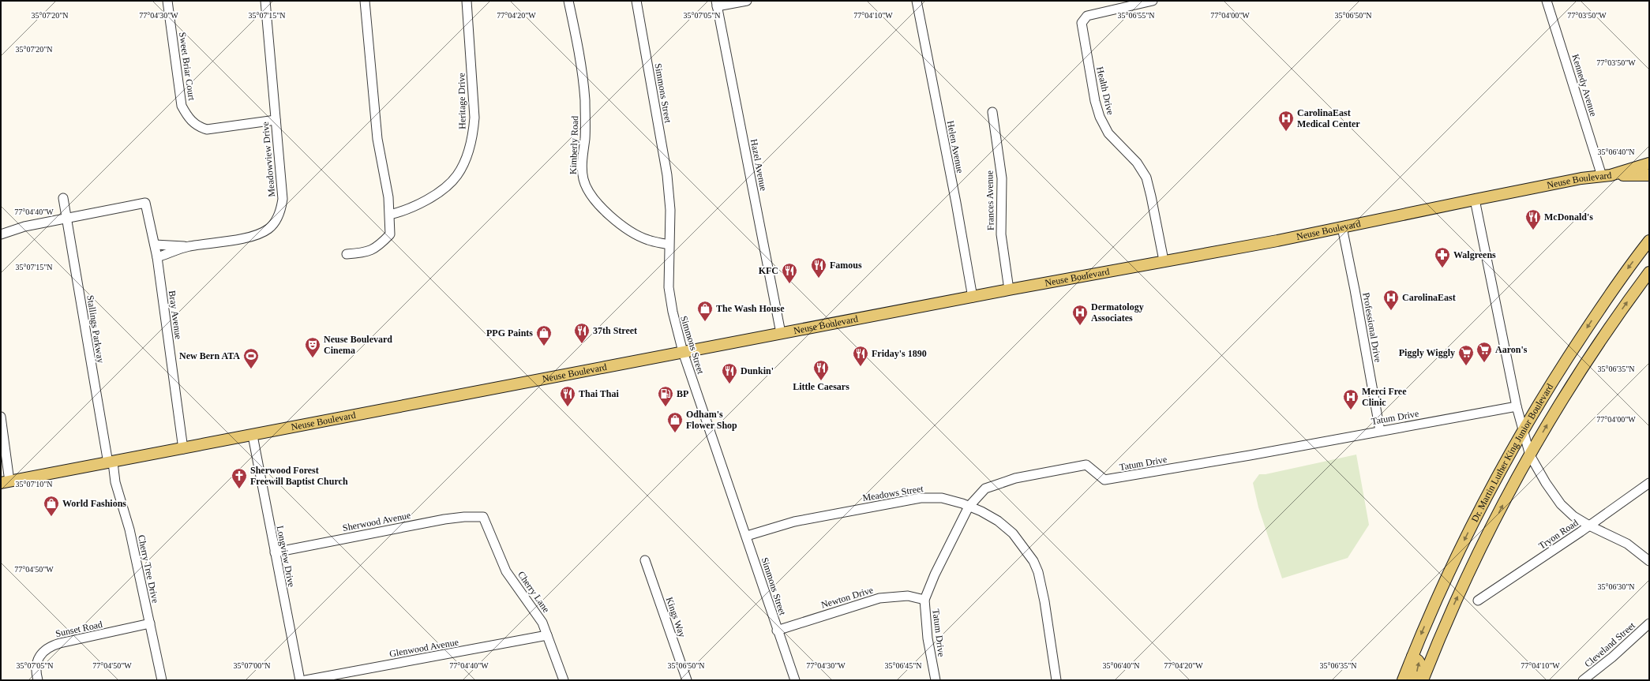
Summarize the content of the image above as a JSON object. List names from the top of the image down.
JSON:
{
  "streets": {
    "main road": ["Neuse Boulevard", "Dr. Martin Luther King Junior Boulevard"],
    "street": [
      "Sweet Briar Court",
      "Kennedy Avenue",
      "Health Drive",
      "Simmons Street",
      "Heritage Drive",
      "Kimberly Road",
      "Helen Avenue",
      "Meadowview Drive",
      "Hazel Avenue",
      "Frances Avenue",
      "Bray Avenue",
      "Professional Drive",
      "Stallings Parkway",
      "Tatum Drive",
      "Meadows Street",
      "Sherwood Avenue",
      "Tryon Road",
      "Longview Drive",
      "Cherry Tree Drive",
      "Cherry Lane",
      "Newton Drive",
      "Kings Way",
      "Sunset Road",
      "Cleveland Street",
      "Glenwood Avenue"
    ]
  },
  "crossings": [
    ["Sweet Briar Court", "Meadowview Drive"],
    ["Kennedy Avenue", "Neuse Boulevard"],
    ["Health Drive", "Neuse Boulevard"],
    ["Simmons Street", "Kimberly Road"],
    ["Simmons Street", "Neuse Boulevard"],
    ["Simmons Street", "Meadows Street"],
    ["Simmons Street", "Newton Drive"],
    ["Helen Avenue", "Neuse Boulevard"],
    ["Meadowview Drive", "Bray Avenue"],
    ["Hazel Avenue", "Neuse Boulevard"],
    ["Neuse Boulevard", "Frances Avenue"],
    ["Neuse Boulevard", "Bray Avenue"],
    ["Neuse Boulevard", "Professional Drive"],
    ["Neuse Boulevard", "Stallings Parkway"],
    ["Neuse Boulevard", "Longview Drive"],
    ["Neuse Boulevard", "Cherry Tree Drive"],
    ["Bray Avenue", "Stallings Parkway"],
    ["Professional Drive", "Tatum Drive"],
    ["Stallings Parkway", "Cherry Tree Drive"],
    ["Tatum Drive", "Meadows Street"],
    ["Tatum Drive", "Newton Drive"],
    ["Sherwood Avenue", "Longview Drive"],
    ["Sherwood Avenue", "Cherry Lane"],
    ["Cherry Tree Drive", "Sunset Road"],
    ["Cherry Lane", "Glenwood Avenue"]
  ],
  "places": {
    "hospital": [
      "CarolinaEast Medical Center",
      "CarolinaEast",
      "Dermatology Associates",
      "Merci Free Clinic"
    ],
    "restaurant": [
      "McDonald's",
      "Famous",
      "KFC",
      "37th Street",
      "Friday's 1890",
      "Little Caesars",
      "Dunkin'",
      "Thai Thai"
    ],
    "pharmacy": ["Walgreens"],
    "shop": [
      "The Wash House",
      "PPG Paints",
      "Odham's Flower Shop",
      "World Fashions"
    ],
    "theatre": ["Neuse Boulevard Cinema"],
    "supermarket": ["Aaron's", "Piggly Wiggly"],
    "sports": ["New Bern ATA"],
    "fuel station": ["BP"],
    "church": ["Sherwood Forest Freewill Baptist Church"]
  },
  "coordinates": [
    "77°03'50\"W",
    "35°07'20\"N",
    "77°04'30\"W",
    "35°07'15\"N",
    "77°04'20\"W",
    "77°04'10\"W",
    "77°04'00\"W",
    "35°07'05\"N",
    "35°06'55\"N",
    "35°06'50\"N",
    "35°06'40\"N",
    "77°04'40\"W",
    "35°06'35\"N",
    "35°07'10\"N",
    "77°04'50\"W",
    "35°06'30\"N",
    "35°07'00\"N",
    "35°06'45\"N"
  ]
}
